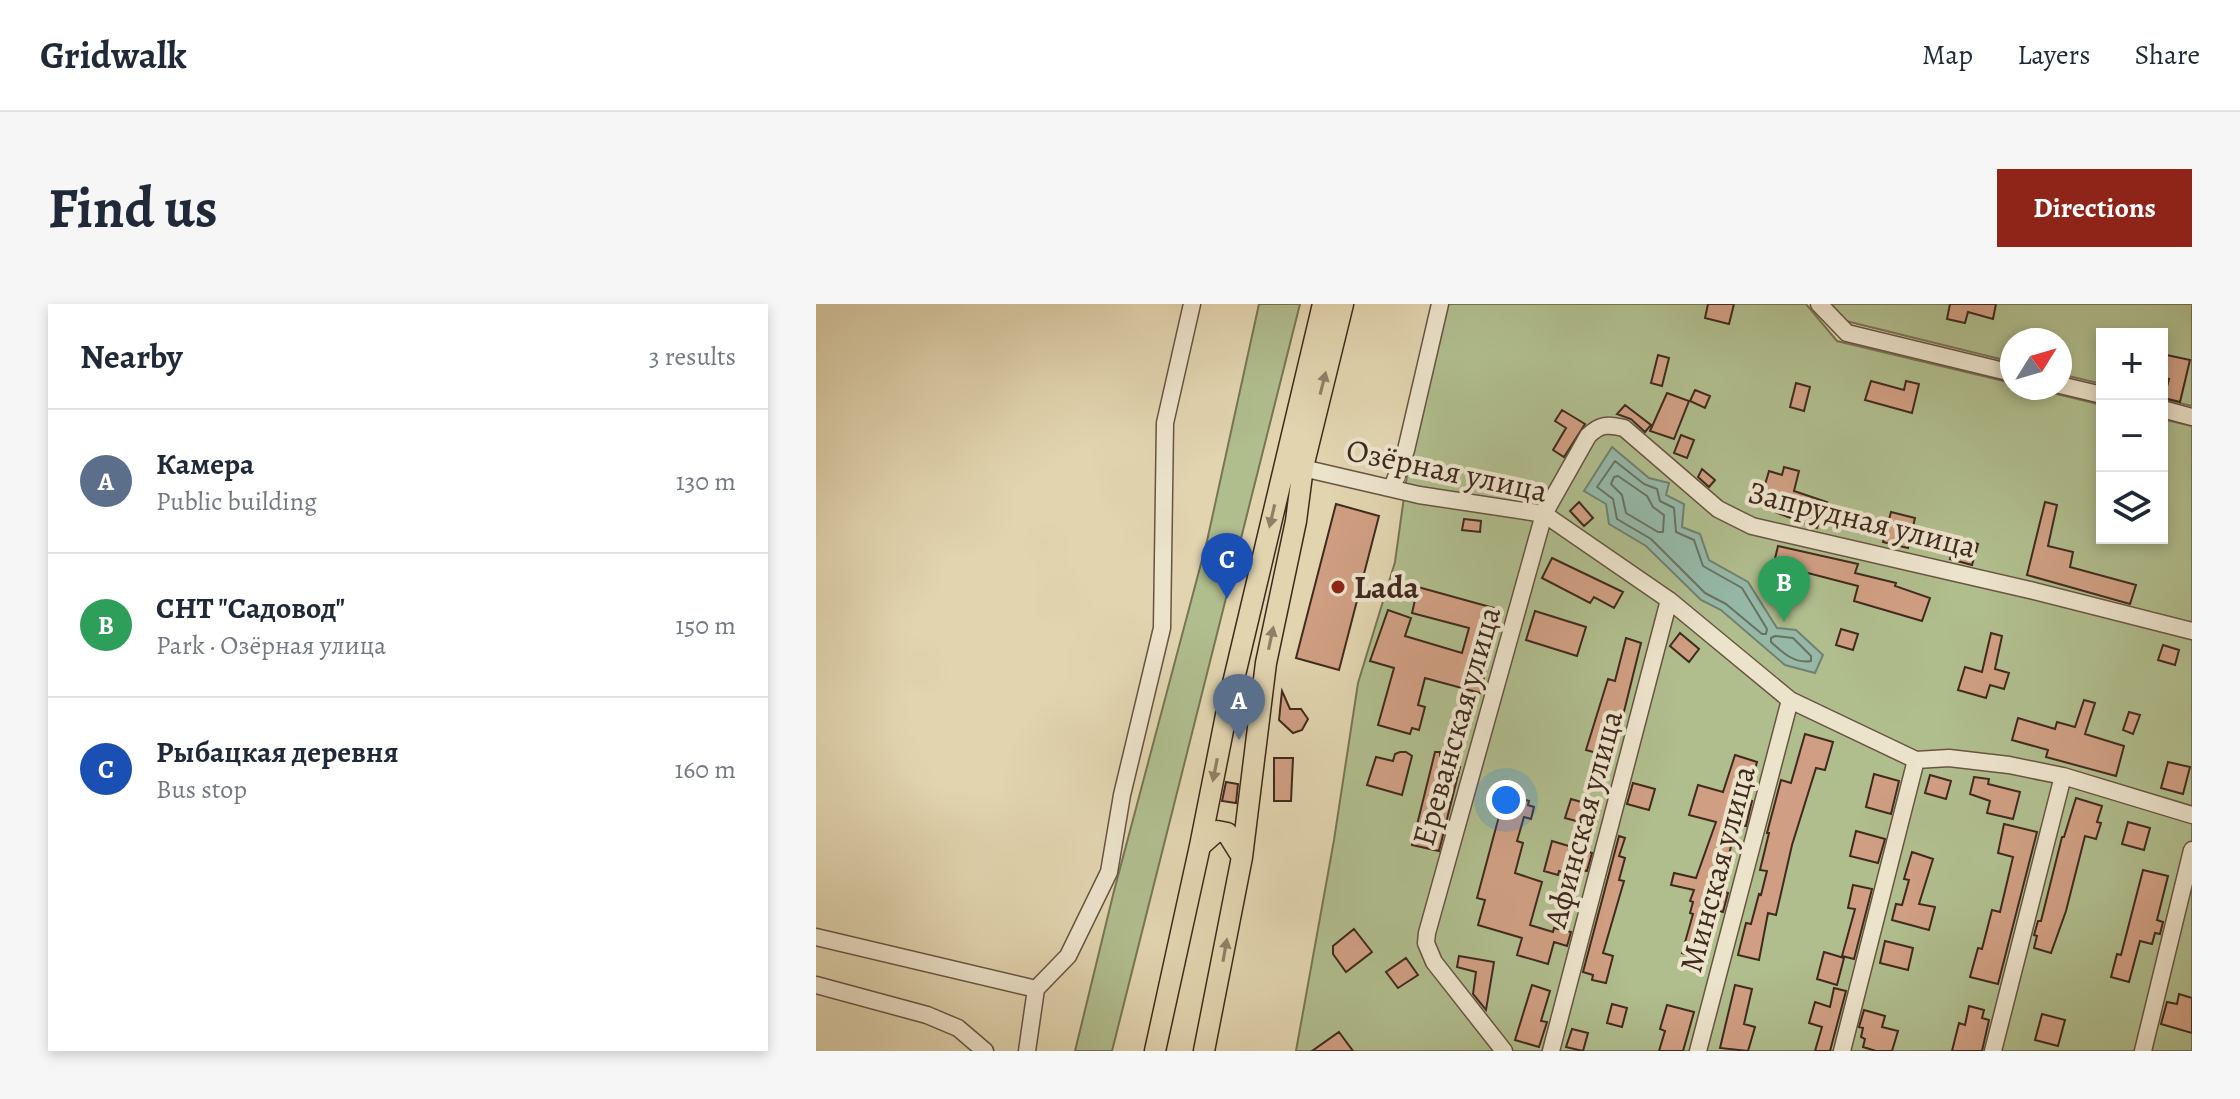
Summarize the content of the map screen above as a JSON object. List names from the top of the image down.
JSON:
{
  "streets": {
    "street": [
      "Озёрная улица",
      "Запрудная улица",
      "Ереванская улица",
      "Афинская улица",
      "Минская улица"
    ]
  },
  "crossings": [
    ["Озёрная улица", "Запрудная улица"],
    ["Озёрная улица", "Ереванская улица"],
    ["Озёрная улица", "Афинская улица"],
    ["Озёрная улица", "Минская улица"],
    ["Запрудная улица", "Ереванская улица"]
  ],
  "places": ["Lada"],
  "north": "top right",
  "page": {
    "header": "Gridwalk",
    "nav": ["Map", "Layers", "Share"],
    "buttons": "Directions",
    "title": "Find us",
    "heading": ["Nearby", "3 results"],
    "map_buttons": ["+", "−"],
    "list": [
      {
        "mark": "A",
        "name": "Камера",
        "note": "Public building",
        "value": "130 m"
      },
      {
        "mark": "B",
        "name": "СНТ \"Садовод\"",
        "note": "Park · Озёрная улица",
        "value": "150 m"
      },
      {
        "mark": "C",
        "name": "Рыбацкая деревня",
        "note": "Bus stop",
        "value": "160 m"
      }
    ],
    "pins": ["C", "B", "A"]
  }
}
